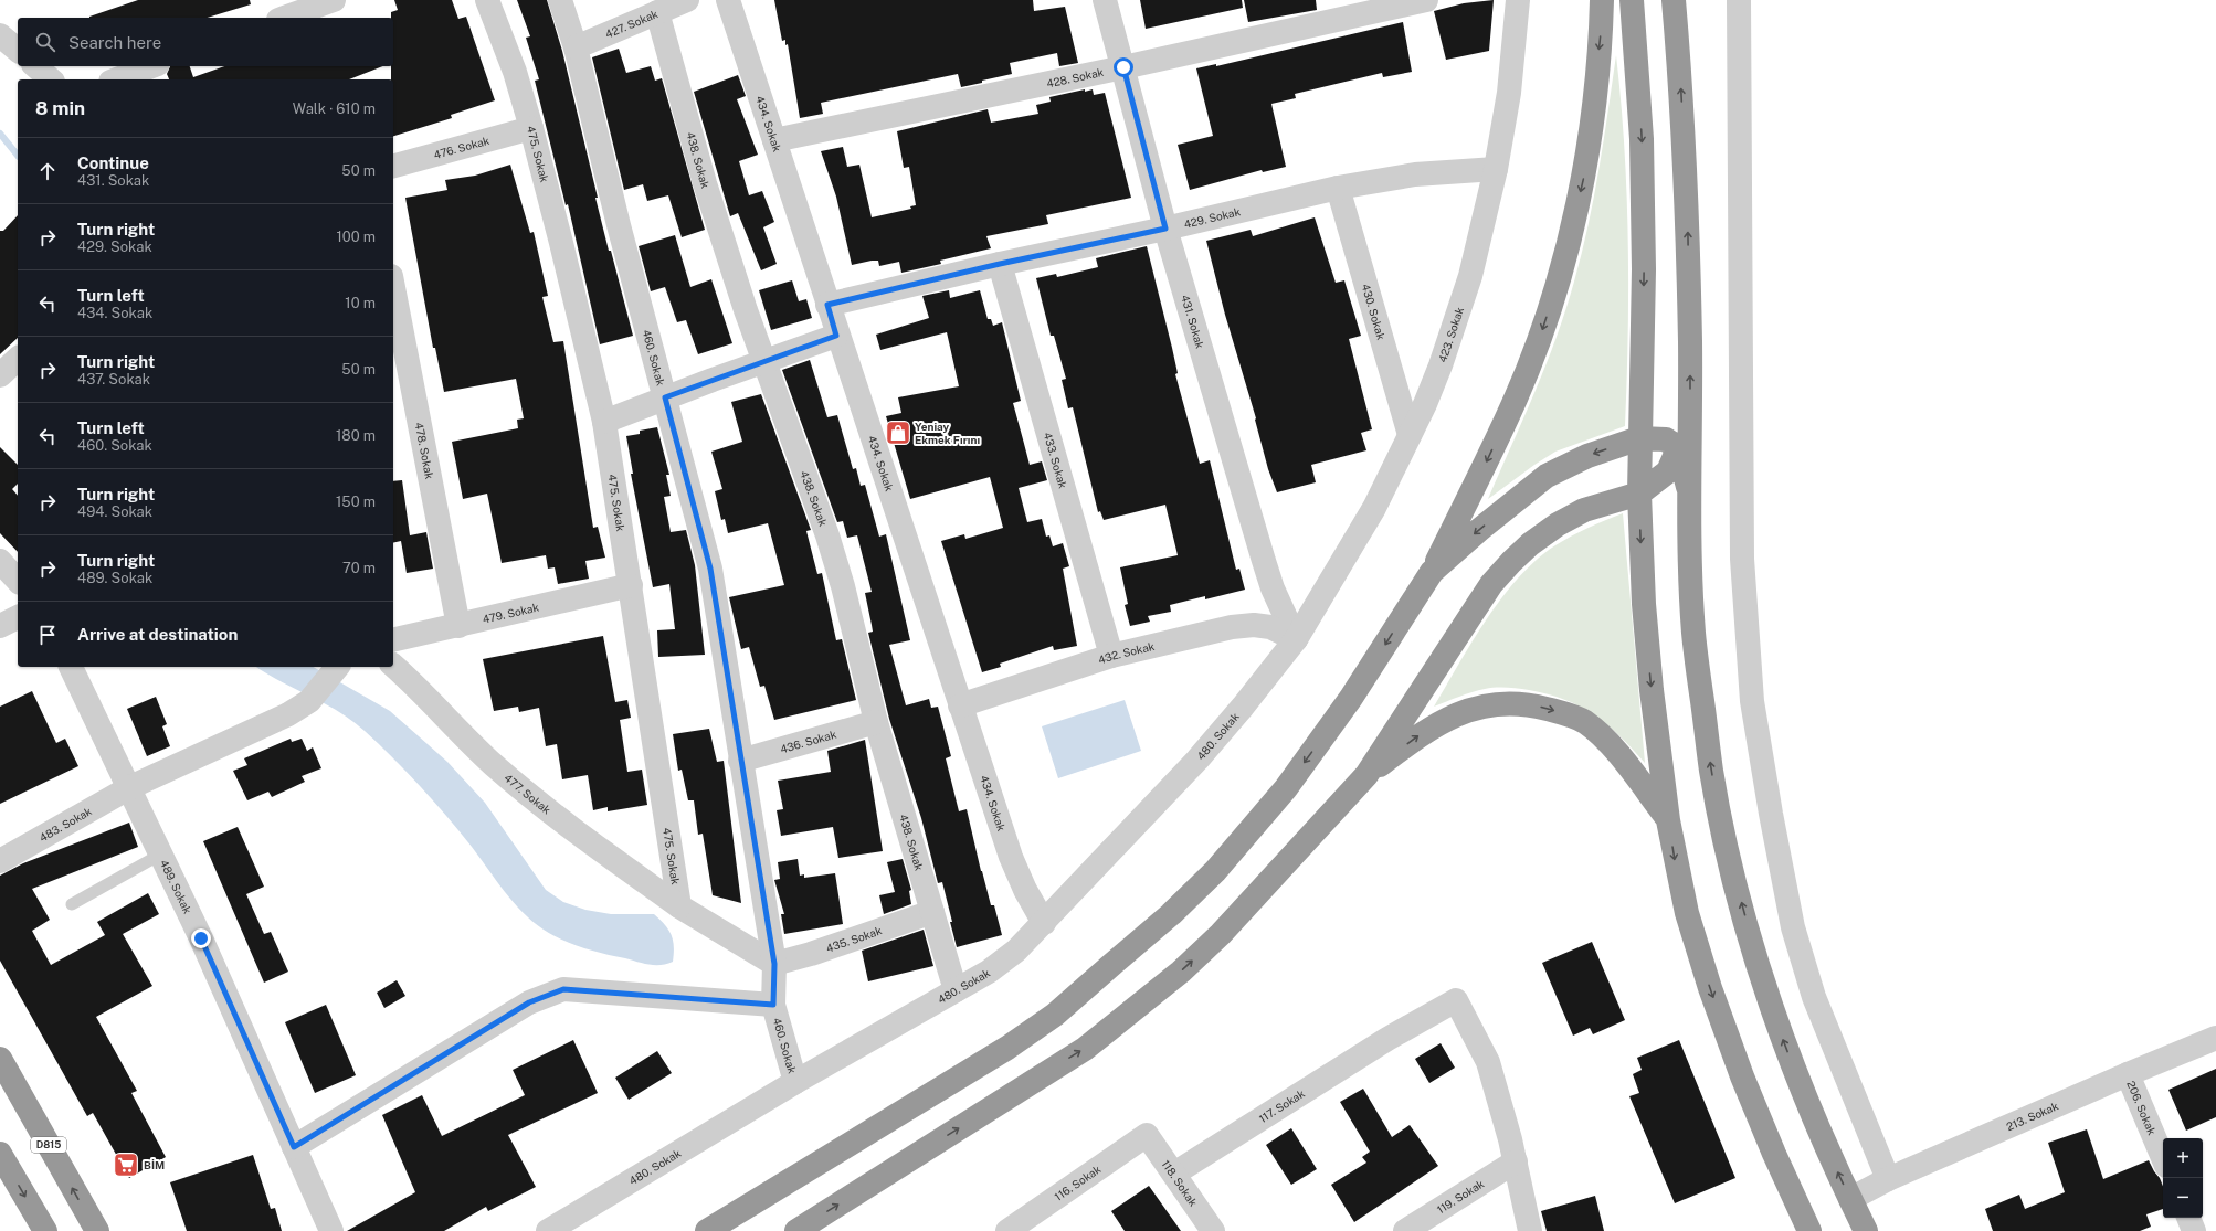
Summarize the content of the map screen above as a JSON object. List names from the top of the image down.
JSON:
{
  "streets": {
    "highway": ["D815"],
    "street": [
      "427. Sokak",
      "428. Sokak",
      "434. Sokak",
      "476. Sokak",
      "475. Sokak",
      "438. Sokak",
      "429. Sokak",
      "430. Sokak",
      "431. Sokak",
      "423. Sokak",
      "460. Sokak",
      "478. Sokak",
      "433. Sokak",
      "479. Sokak",
      "432. Sokak",
      "480. Sokak",
      "436. Sokak",
      "477. Sokak",
      "483. Sokak",
      "489. Sokak",
      "435. Sokak",
      "117. Sokak",
      "206. Sokak",
      "213. Sokak",
      "118. Sokak",
      "116. Sokak",
      "119. Sokak"
    ]
  },
  "crossings": [
    ["427. Sokak", "438. Sokak"],
    ["427. Sokak", "460. Sokak"],
    ["428. Sokak", "434. Sokak"],
    ["428. Sokak", "431. Sokak"],
    ["434. Sokak", "429. Sokak"],
    ["434. Sokak", "432. Sokak"],
    ["434. Sokak", "480. Sokak"],
    ["476. Sokak", "475. Sokak"],
    ["475. Sokak", "479. Sokak"],
    ["475. Sokak", "477. Sokak"],
    ["438. Sokak", "480. Sokak"],
    ["438. Sokak", "436. Sokak"],
    ["438. Sokak", "435. Sokak"],
    ["429. Sokak", "430. Sokak"],
    ["429. Sokak", "431. Sokak"],
    ["429. Sokak", "423. Sokak"],
    ["429. Sokak", "433. Sokak"],
    ["430. Sokak", "423. Sokak"],
    ["431. Sokak", "423. Sokak"],
    ["431. Sokak", "432. Sokak"],
    ["431. Sokak", "480. Sokak"],
    ["423. Sokak", "432. Sokak"],
    ["423. Sokak", "480. Sokak"],
    ["460. Sokak", "480. Sokak"],
    ["460. Sokak", "436. Sokak"],
    ["460. Sokak", "435. Sokak"],
    ["478. Sokak", "479. Sokak"],
    ["433. Sokak", "432. Sokak"],
    ["432. Sokak", "480. Sokak"],
    ["483. Sokak", "489. Sokak"],
    ["117. Sokak", "118. Sokak"],
    ["117. Sokak", "119. Sokak"],
    ["206. Sokak", "213. Sokak"],
    ["118. Sokak", "116. Sokak"]
  ],
  "places": {
    "shop": ["Yeniay Ekmek Fırını"],
    "supermarket": ["BİM"]
  },
  "page": {
    "search": "Search here",
    "heading": ["8 min", "Walk · 610 m"],
    "list": [
      ["Continue", "431. Sokak", "50 m"],
      ["Turn right", "429. Sokak", "100 m"],
      ["Turn left", "434. Sokak", "10 m"],
      ["Turn right", "437. Sokak", "50 m"],
      ["Turn left", "460. Sokak", "180 m"],
      ["Turn right", "494. Sokak", "150 m"],
      ["Turn right", "489. Sokak", "70 m"],
      "Arrive at destination"
    ],
    "map_buttons": ["+", "−"]
  }
}
